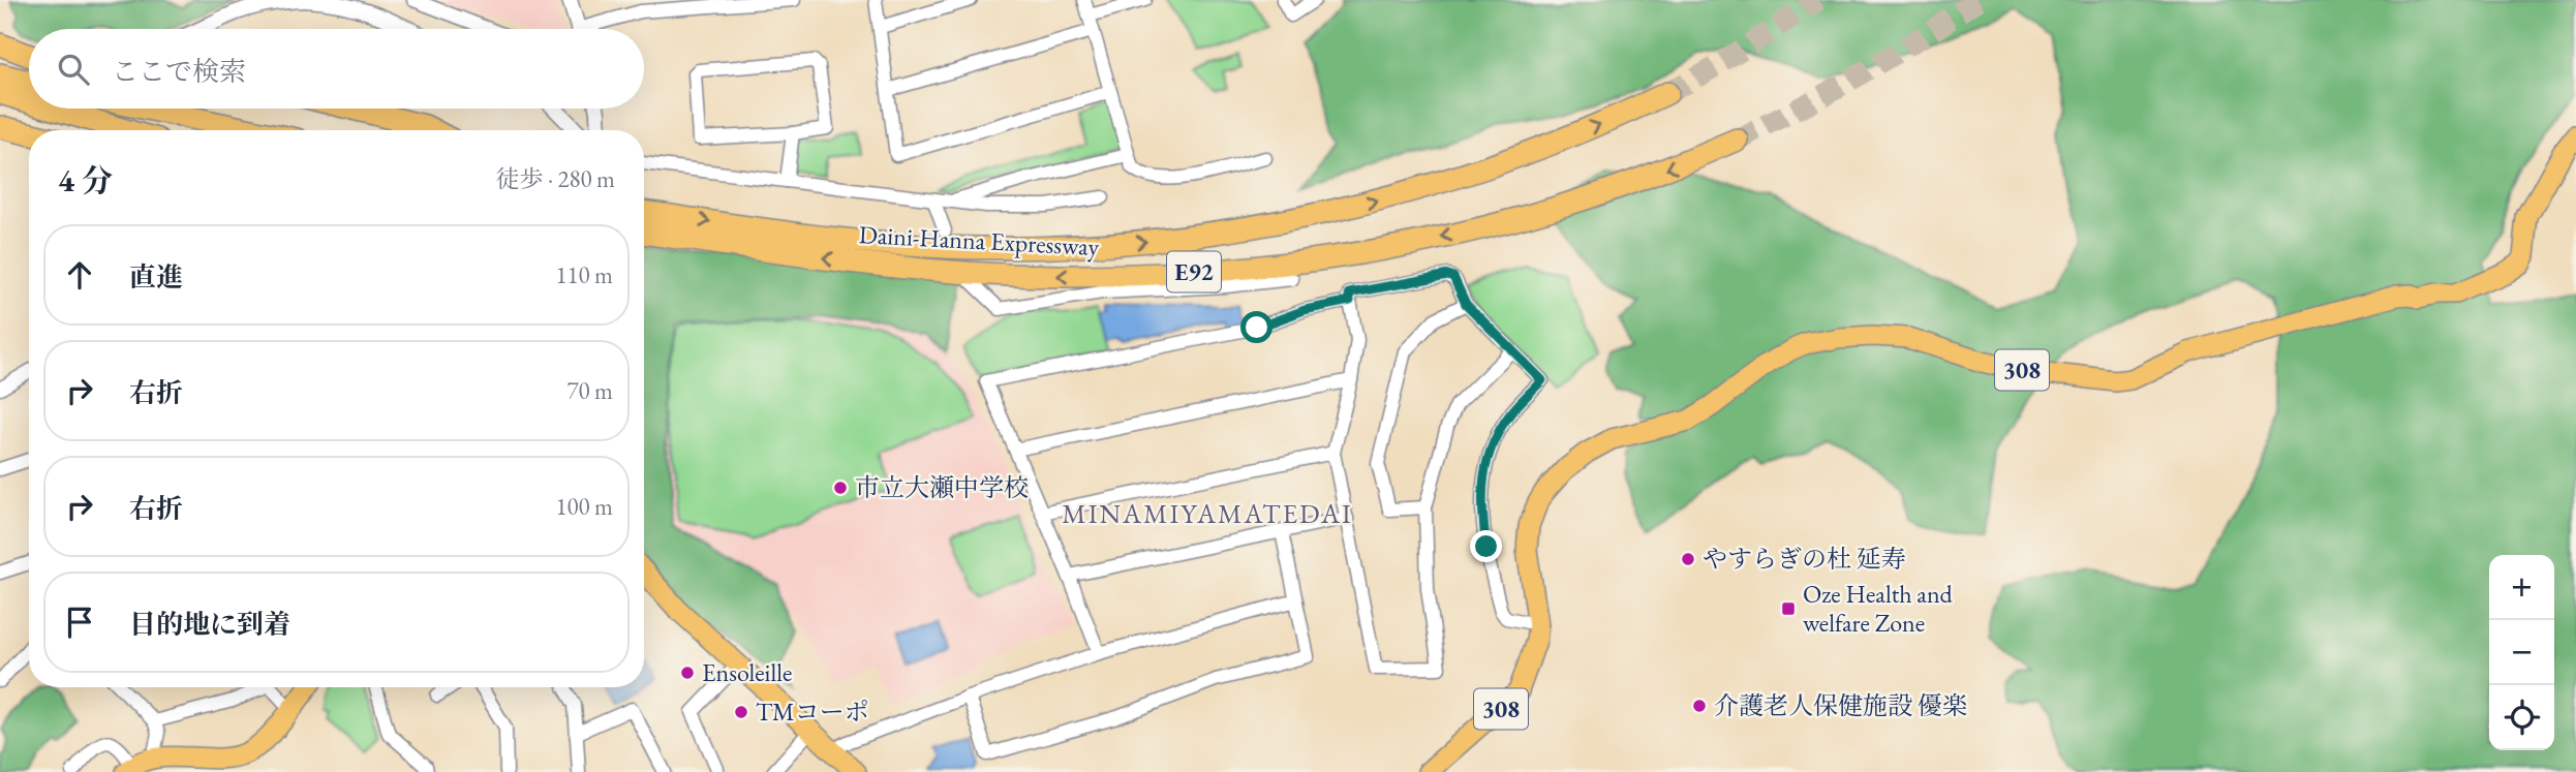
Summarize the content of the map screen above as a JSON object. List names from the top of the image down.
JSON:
{
  "streets": {
    "highway": ["Daini-Hanna Expressway", "E92", "308"]
  },
  "districts": ["MINAMIYAMATEDAI"],
  "places": {
    "other": [
      "市立大瀬中学校",
      "やすらぎの杜 延寿",
      "Ensoleille",
      "介護老人保健施設 優楽",
      "TMコーポ"
    ],
    "transit": ["Oze Health and welfare Zone"]
  },
  "page": {
    "search": "ここで検索",
    "heading": ["4 分", "徒歩 · 280 m"],
    "list": [
      ["直進", "110 m"],
      ["右折", "70 m"],
      ["右折", "100 m"],
      "目的地に到着"
    ],
    "map_buttons": ["+", "−"]
  }
}
